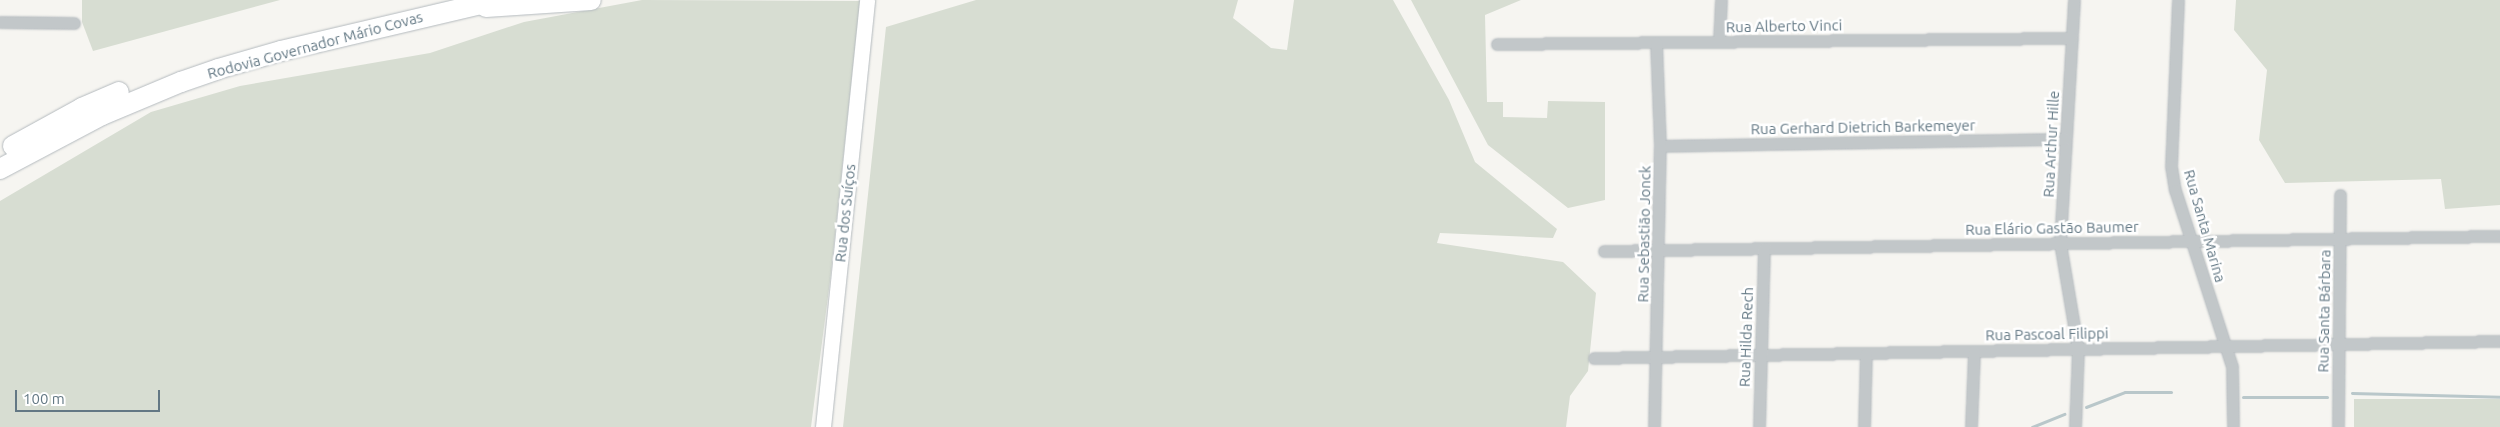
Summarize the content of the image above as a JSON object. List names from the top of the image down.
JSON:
{
  "streets": {
    "highway": ["Rodovia Governador Mário Covas"],
    "street": [
      "Rua Alberto Vinci",
      "Rua Gerhard Dietrich Barkemeyer",
      "Rua Arthur Hille",
      "Rua dos Suíços",
      "Rua Santa Marina",
      "Rua Elário Gastão Baumer",
      "Rua Sebastião Jonck",
      "Rua Santa Bárbara",
      "Rua Pascoal Filippi",
      "Rua Hilda Rech"
    ]
  },
  "crossings": [
    ["Rua Alberto Vinci", "Rua Arthur Hille"],
    ["Rua Alberto Vinci", "Rua Sebastião Jonck"],
    ["Rua Gerhard Dietrich Barkemeyer", "Rua Arthur Hille"],
    ["Rua Gerhard Dietrich Barkemeyer", "Rua Sebastião Jonck"],
    ["Rua Arthur Hille", "Rua Elário Gastão Baumer"],
    ["Rua Arthur Hille", "Rua Pascoal Filippi"],
    ["Rua Santa Marina", "Rua Elário Gastão Baumer"],
    ["Rua Santa Marina", "Rua Pascoal Filippi"],
    ["Rua Elário Gastão Baumer", "Rua Sebastião Jonck"],
    ["Rua Elário Gastão Baumer", "Rua Santa Bárbara"],
    ["Rua Elário Gastão Baumer", "Rua Hilda Rech"],
    ["Rua Sebastião Jonck", "Rua Pascoal Filippi"],
    ["Rua Santa Bárbara", "Rua Pascoal Filippi"],
    ["Rua Pascoal Filippi", "Rua Hilda Rech"]
  ],
  "scale_bar": "100 m"
}
